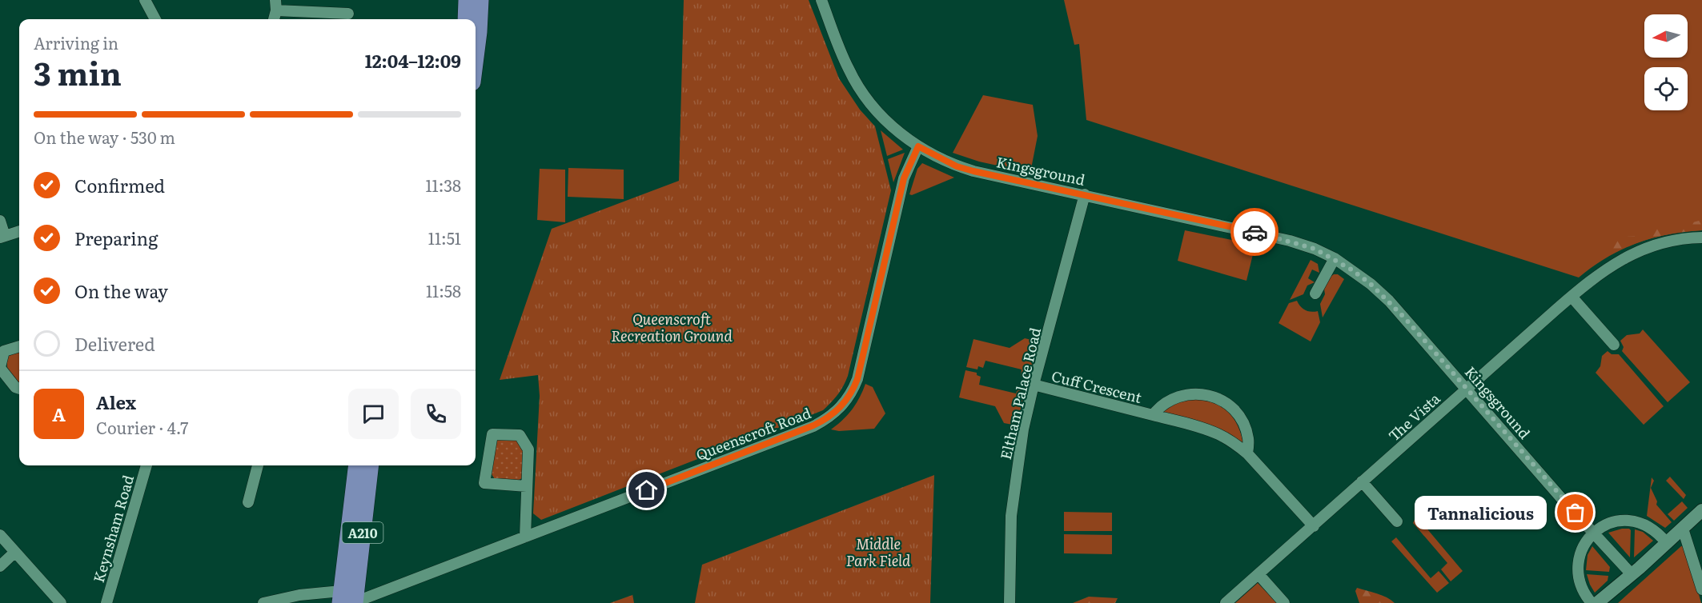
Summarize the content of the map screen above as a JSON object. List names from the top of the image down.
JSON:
{
  "streets": {
    "main road": ["A210"],
    "street": [
      "Kingsground",
      "Cuff Crescent",
      "Eltham Palace Road",
      "The Vista",
      "Queenscroft Road",
      "Keynsham Road"
    ]
  },
  "crossings": [
    ["Kingsground", "Eltham Palace Road"],
    ["Kingsground", "The Vista"],
    ["Kingsground", "Queenscroft Road"],
    ["Cuff Crescent", "Eltham Palace Road"],
    ["Cuff Crescent", "The Vista"],
    ["Queenscroft Road", "A210"]
  ],
  "parks": ["Queenscroft Recreation Ground", "Middle Park Field"],
  "places": ["Tannalicious"],
  "north": "left",
  "page": {
    "heading": ["3 min", "Arriving in", "12:04–12:09"],
    "panel": ["Alex", "Courier · 4.7"],
    "bar": "On the way · 530 m",
    "list": [
      ["Confirmed", "11:38"],
      ["Preparing", "11:51"],
      ["On the way", "11:58"],
      "Delivered"
    ],
    "round": "A",
    "bubble": "Tannalicious"
  }
}
